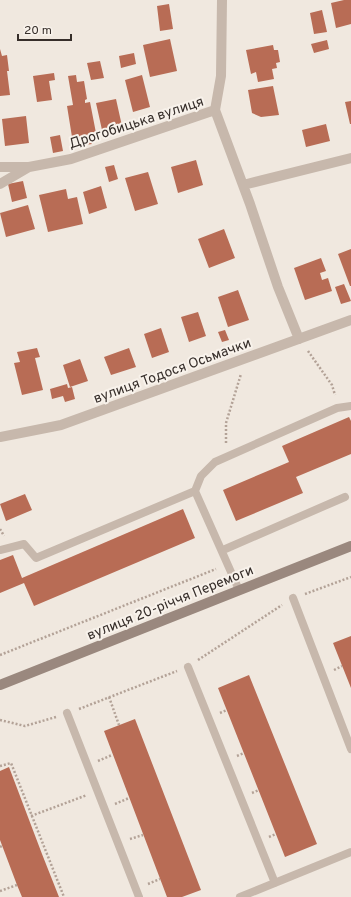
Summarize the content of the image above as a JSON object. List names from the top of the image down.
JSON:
{
  "streets": {
    "street": ["Дрогобицька вулиця", "вулиця Тодося Осьмачки", "вулиця 20-річчя Перемоги"]
  },
  "scale_bar": "20 m"
}
